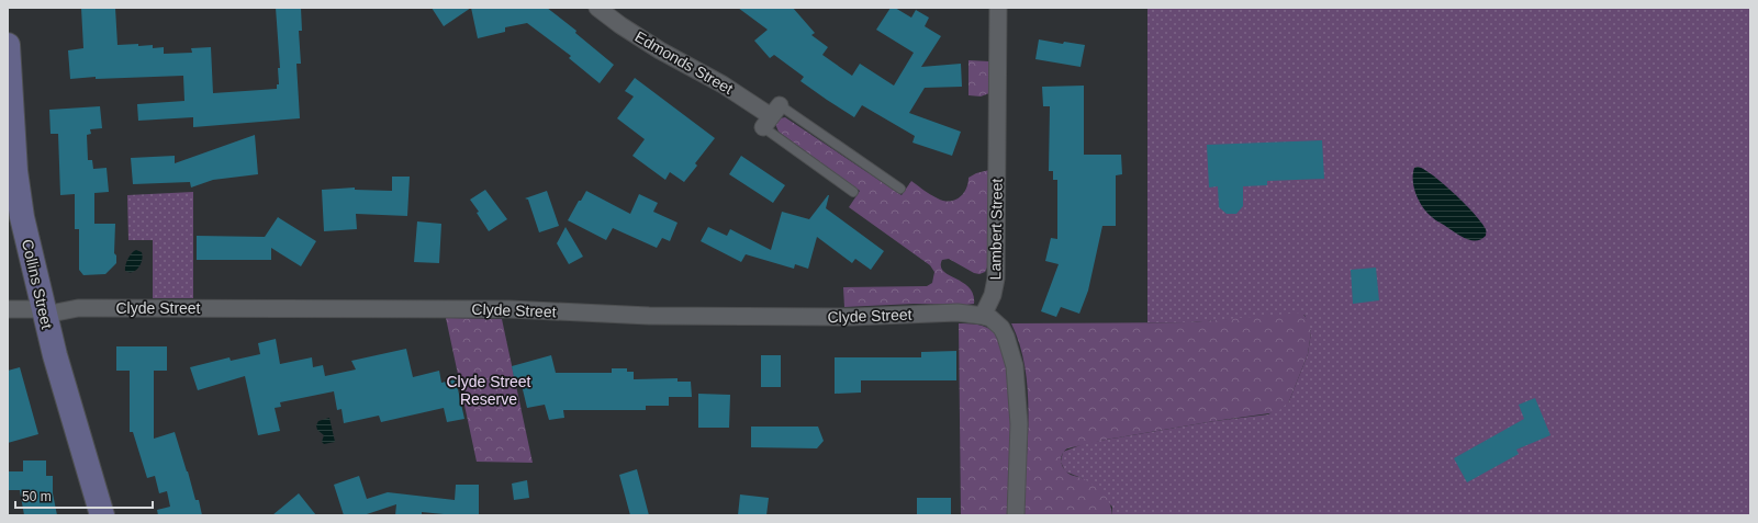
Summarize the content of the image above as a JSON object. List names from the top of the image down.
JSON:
{
  "streets": {
    "street": [
      "Edmonds Street",
      "Lambert Street",
      "Collins Street",
      "Clyde Street"
    ]
  },
  "crossings": [
    ["Lambert Street", "Clyde Street"],
    ["Collins Street", "Clyde Street"]
  ],
  "parks": ["Clyde Street Reserve"],
  "scale_bar": "50 m"
}
